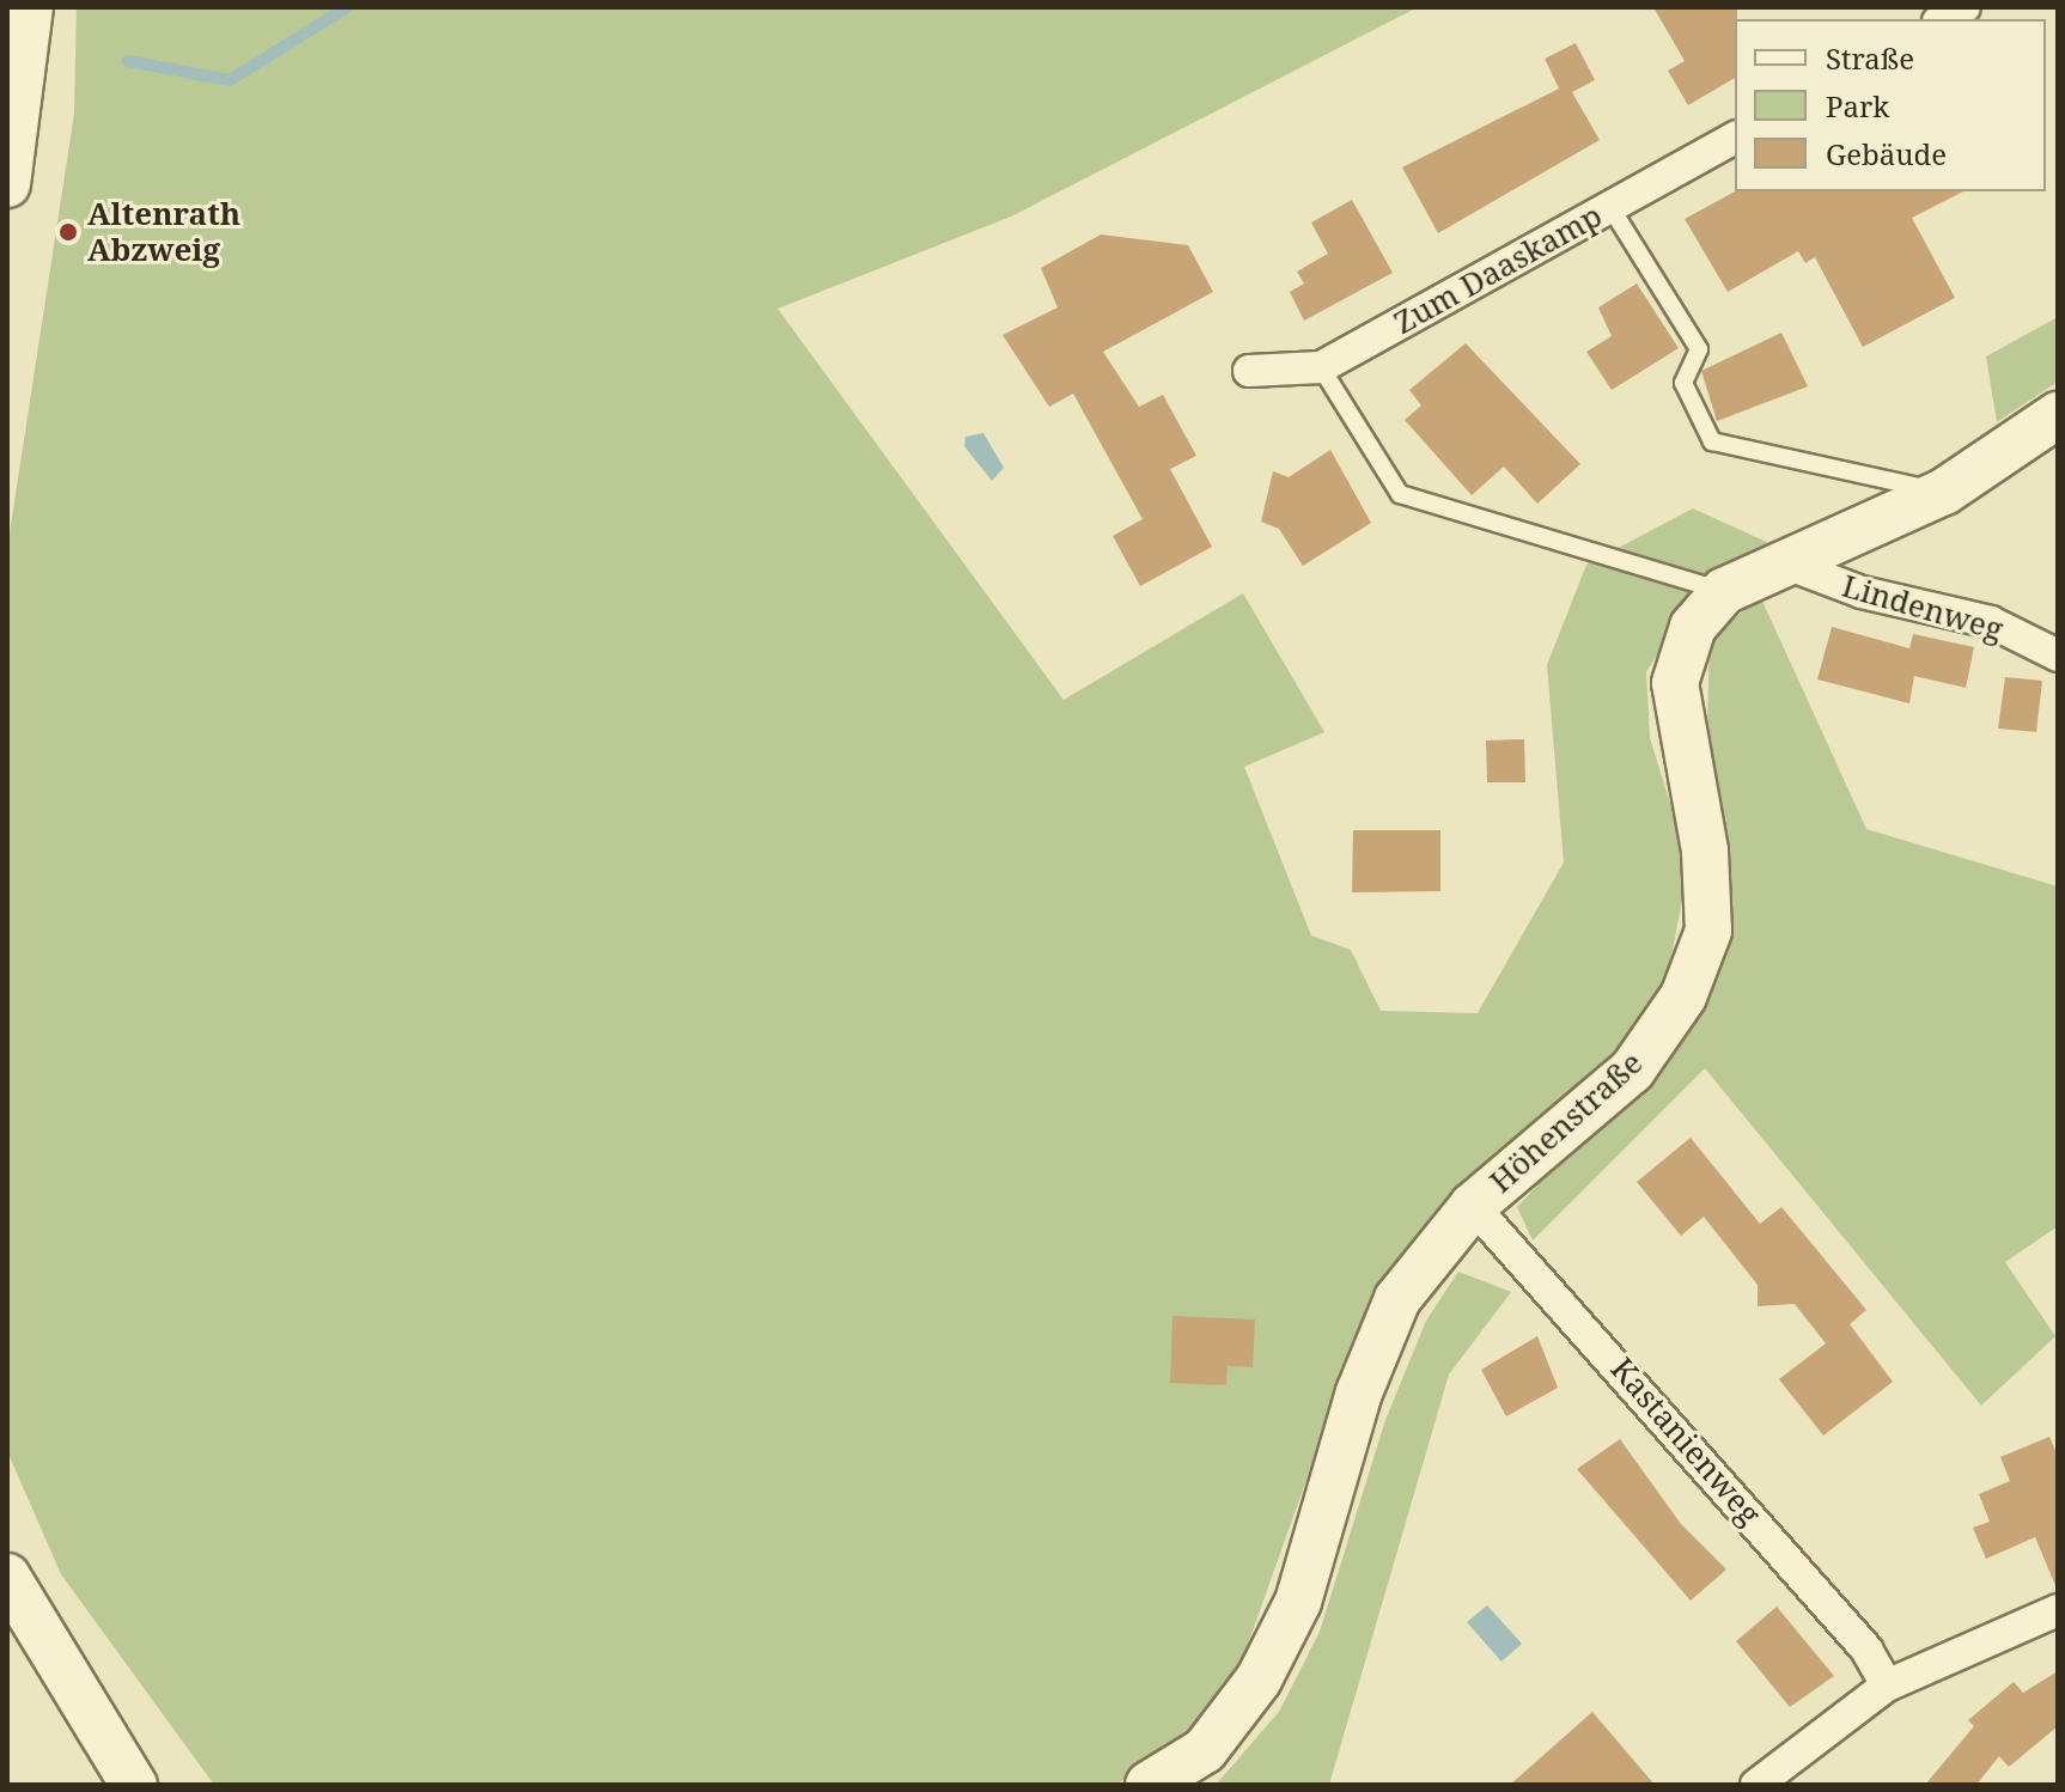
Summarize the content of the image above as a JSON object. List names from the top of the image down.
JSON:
{
  "streets": {
    "main road": ["Höhenstraße"],
    "street": ["Zum Daaskamp", "Lindenweg", "Kastanienweg"]
  },
  "crossings": [
    ["Lindenweg", "Höhenstraße"],
    ["Höhenstraße", "Kastanienweg"]
  ],
  "places": ["Altenrath Abzweig"],
  "legend": ["Straße", "Park", "Gebäude"]
}
